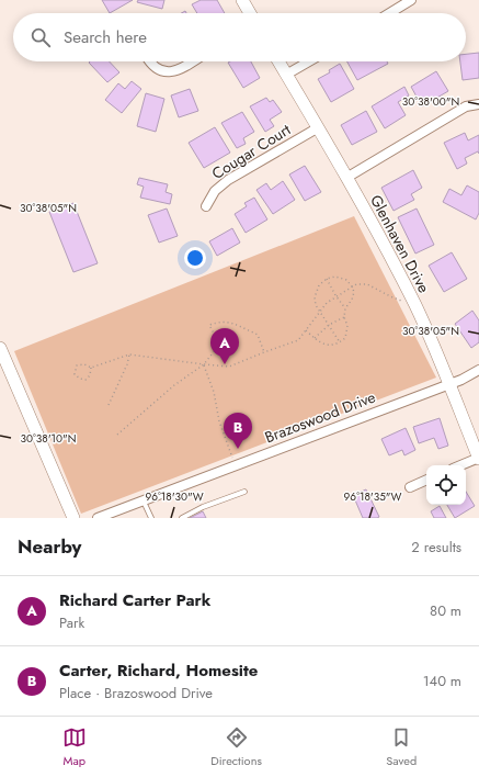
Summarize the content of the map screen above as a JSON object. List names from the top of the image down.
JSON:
{
  "streets": {
    "street": ["Cougar Court", "Glenhaven Drive", "Brazoswood Drive"]
  },
  "crossings": [
    ["Cougar Court", "Glenhaven Drive"],
    ["Glenhaven Drive", "Brazoswood Drive"]
  ],
  "page": {
    "search": "Search here",
    "pins": ["A", "B"],
    "heading": ["Nearby", "2 results"],
    "list": [
      {
        "mark": "A",
        "name": "Richard Carter Park",
        "note": "Park",
        "value": "80 m"
      },
      {
        "mark": "B",
        "name": "Carter, Richard, Homesite",
        "note": "Place · Brazoswood Drive",
        "value": "140 m"
      }
    ],
    "nav": ["Map", "Directions", "Saved"]
  },
  "coordinates": [
    "30°38'00\"N",
    "30°38'05\"N",
    "30°38'10\"N",
    "96°18'30\"W",
    "96°18'35\"W"
  ]
}
